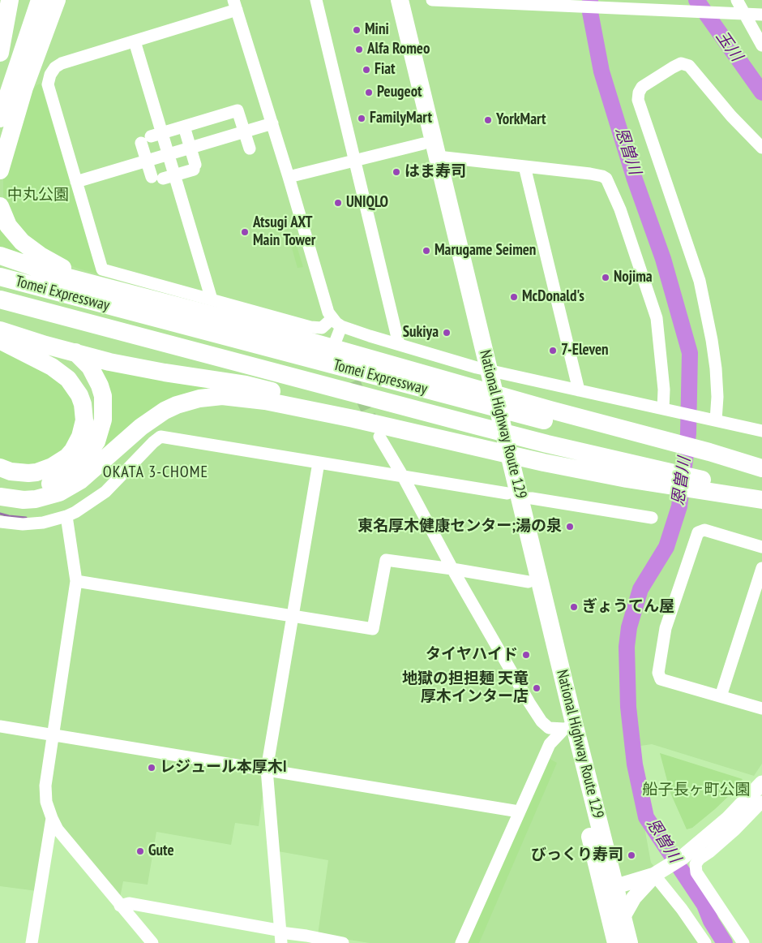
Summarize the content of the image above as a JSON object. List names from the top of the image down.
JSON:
{
  "streets": {
    "highway": ["Tomei Expressway", "National Highway Route 129"]
  },
  "districts": ["OKATA 3-CHOME"],
  "water": ["玉川", "恩曽川"],
  "parks": ["中丸公園", "船子長ヶ町公園"],
  "places": [
    "Mini",
    "Alfa Romeo",
    "Fiat",
    "Peugeot",
    "FamilyMart",
    "YorkMart",
    "はま寿司",
    "UNIQLO",
    "Atsugi AXT Main Tower",
    "Marugame Seimen",
    "Nojima",
    "McDonald's",
    "Sukiya",
    "7-Eleven",
    "東名厚木健康センター;湯の泉",
    "ぎょうてん屋",
    "タイヤハイド",
    "地獄の担担麺 天竜 厚木インター店",
    "レジュール本厚木I",
    "Gute",
    "びっくり寿司"
  ]
}
